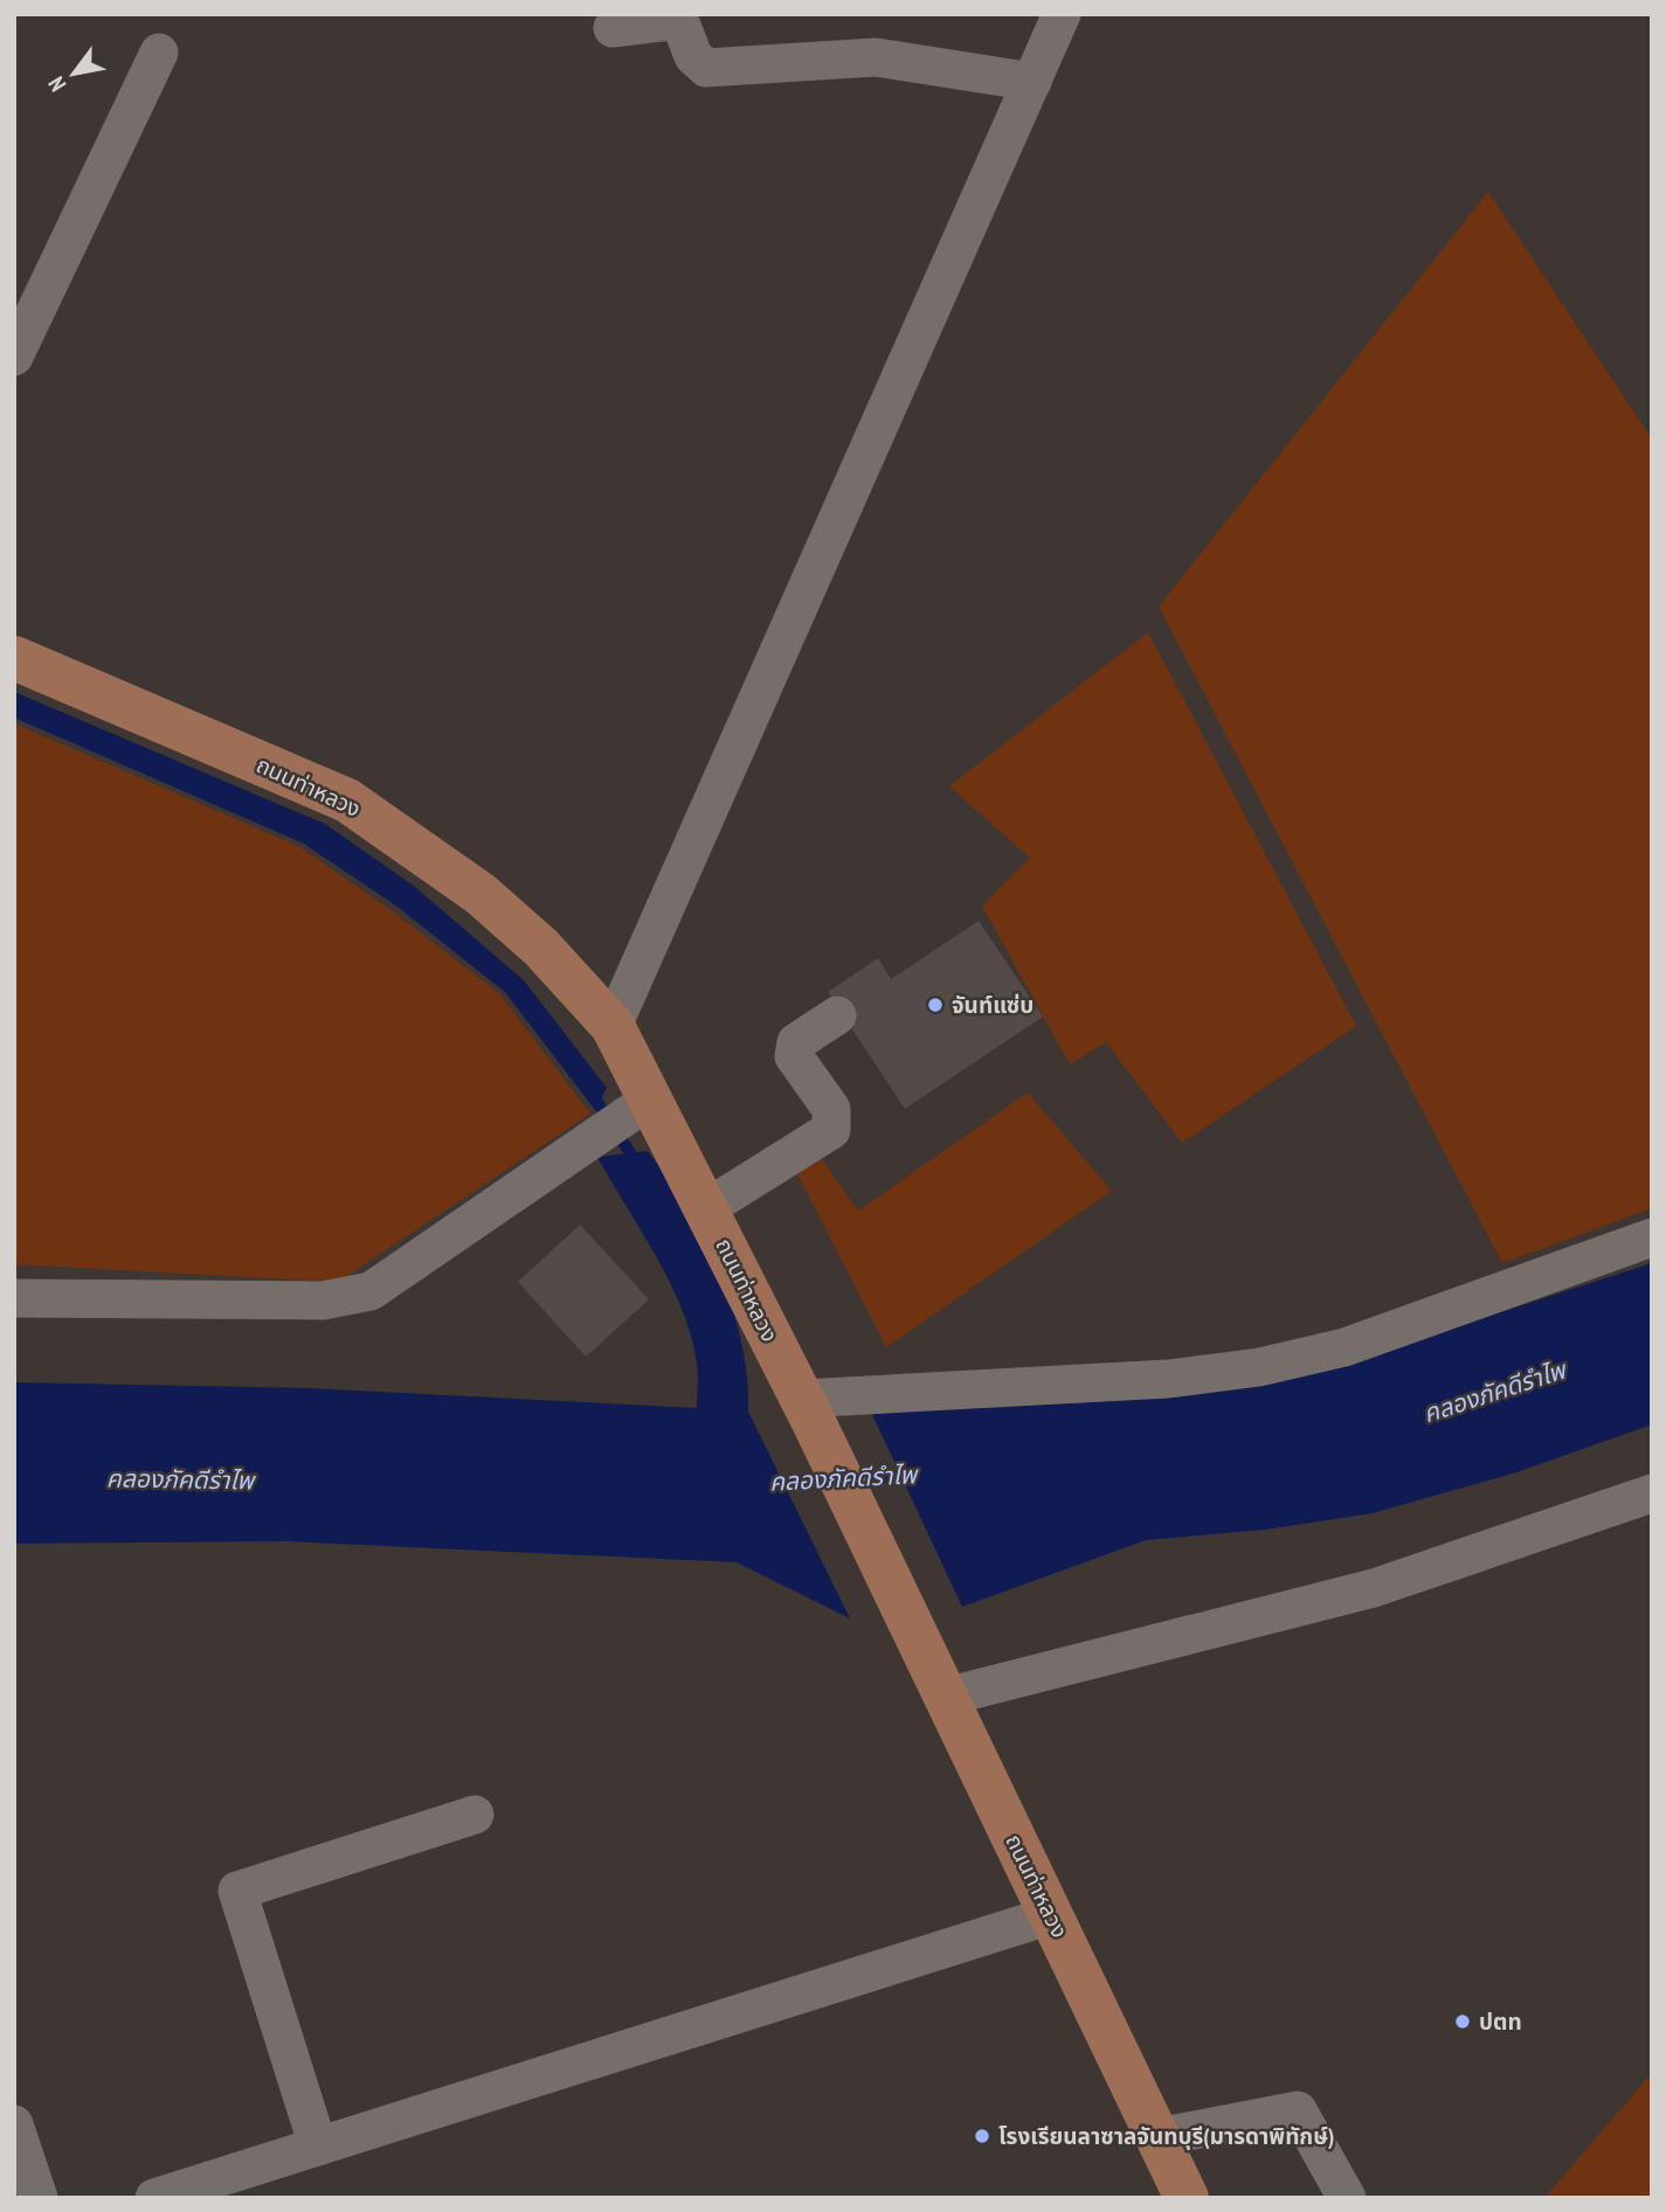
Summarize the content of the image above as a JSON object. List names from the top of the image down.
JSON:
{
  "streets": {
    "main road": ["ถนนท่าหลวง"]
  },
  "water": ["คลองภัคดีรำไพ"],
  "places": ["จันท์แซ่บ", "ปตท", "โรงเรียนลาซาลจันทบุรี(มารดาพิทักษ์)"],
  "north": "bottom left"
}
